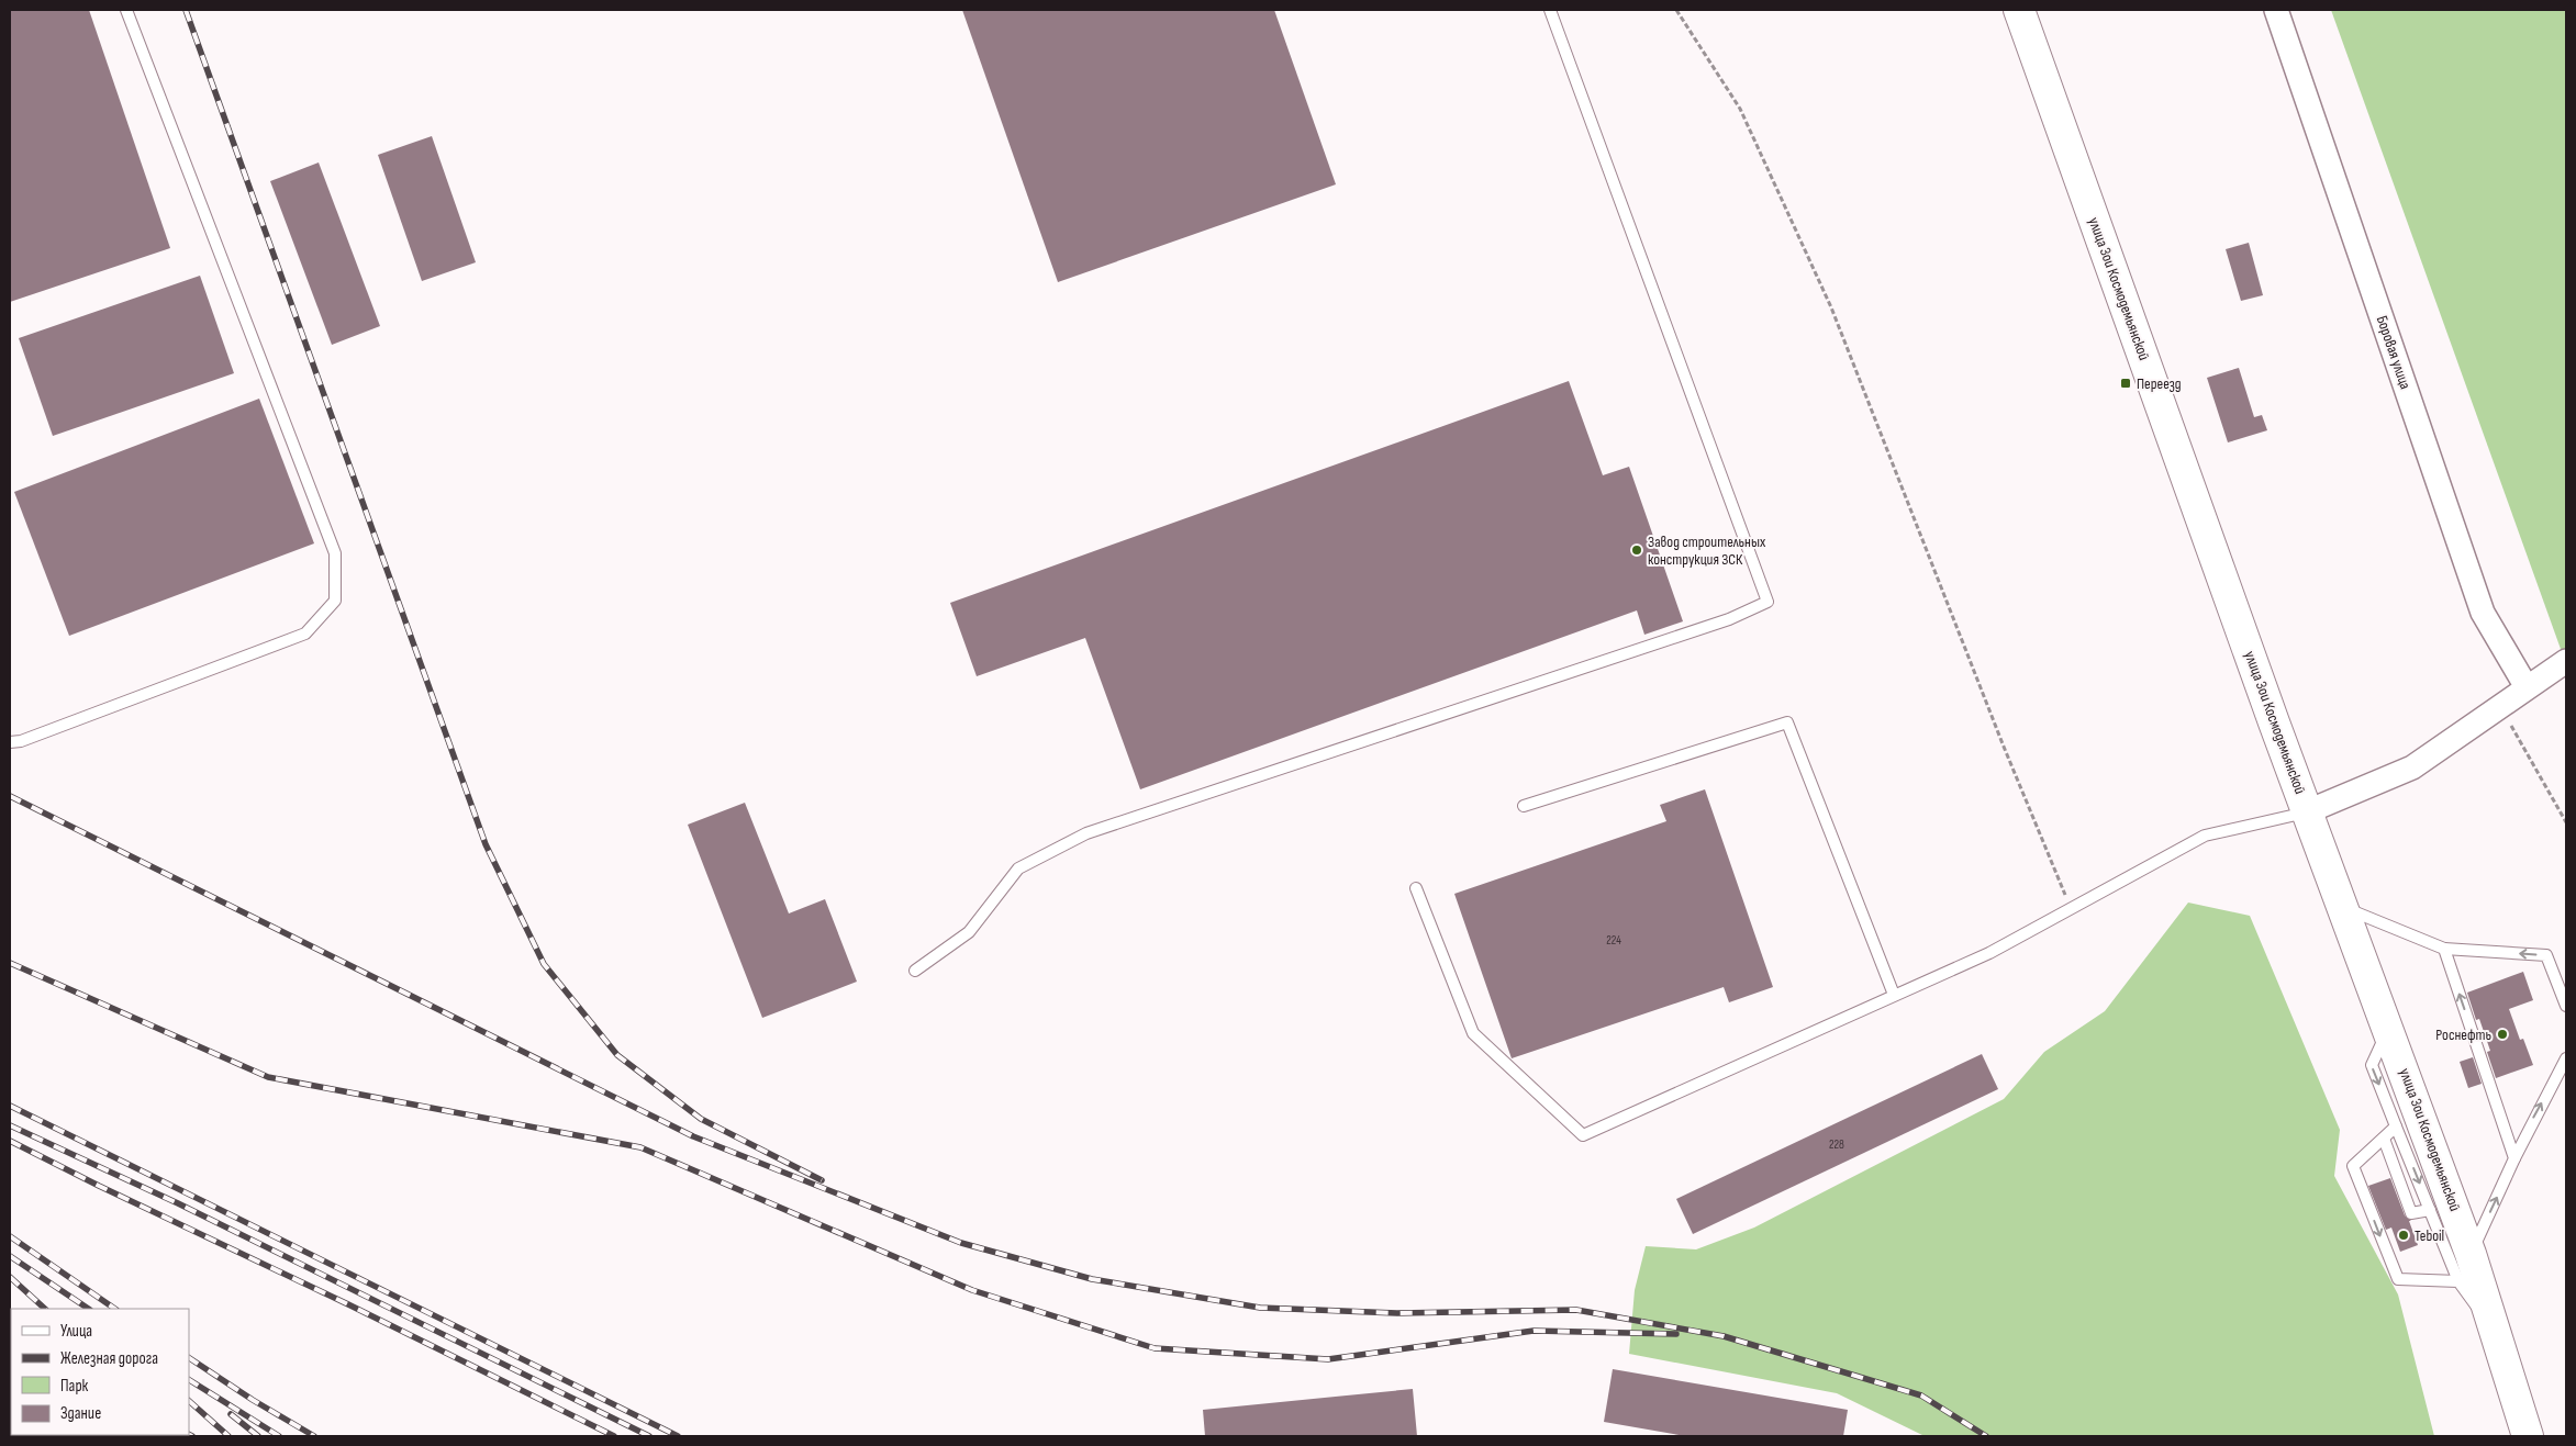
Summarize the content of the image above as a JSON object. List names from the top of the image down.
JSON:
{
  "streets": {
    "main road": ["улица Зои Космодемьянской"],
    "street": ["Боровая улица"]
  },
  "places": {
    "transit": ["Переезд"],
    "other": ["Завод строительных конструкция ЗСК", "Роснефть", "Teboil"]
  },
  "house_numbers": ["224", "228"],
  "legend": [
    "Улица",
    "Железная дорога",
    "Парк",
    "Здание"
  ]
}
